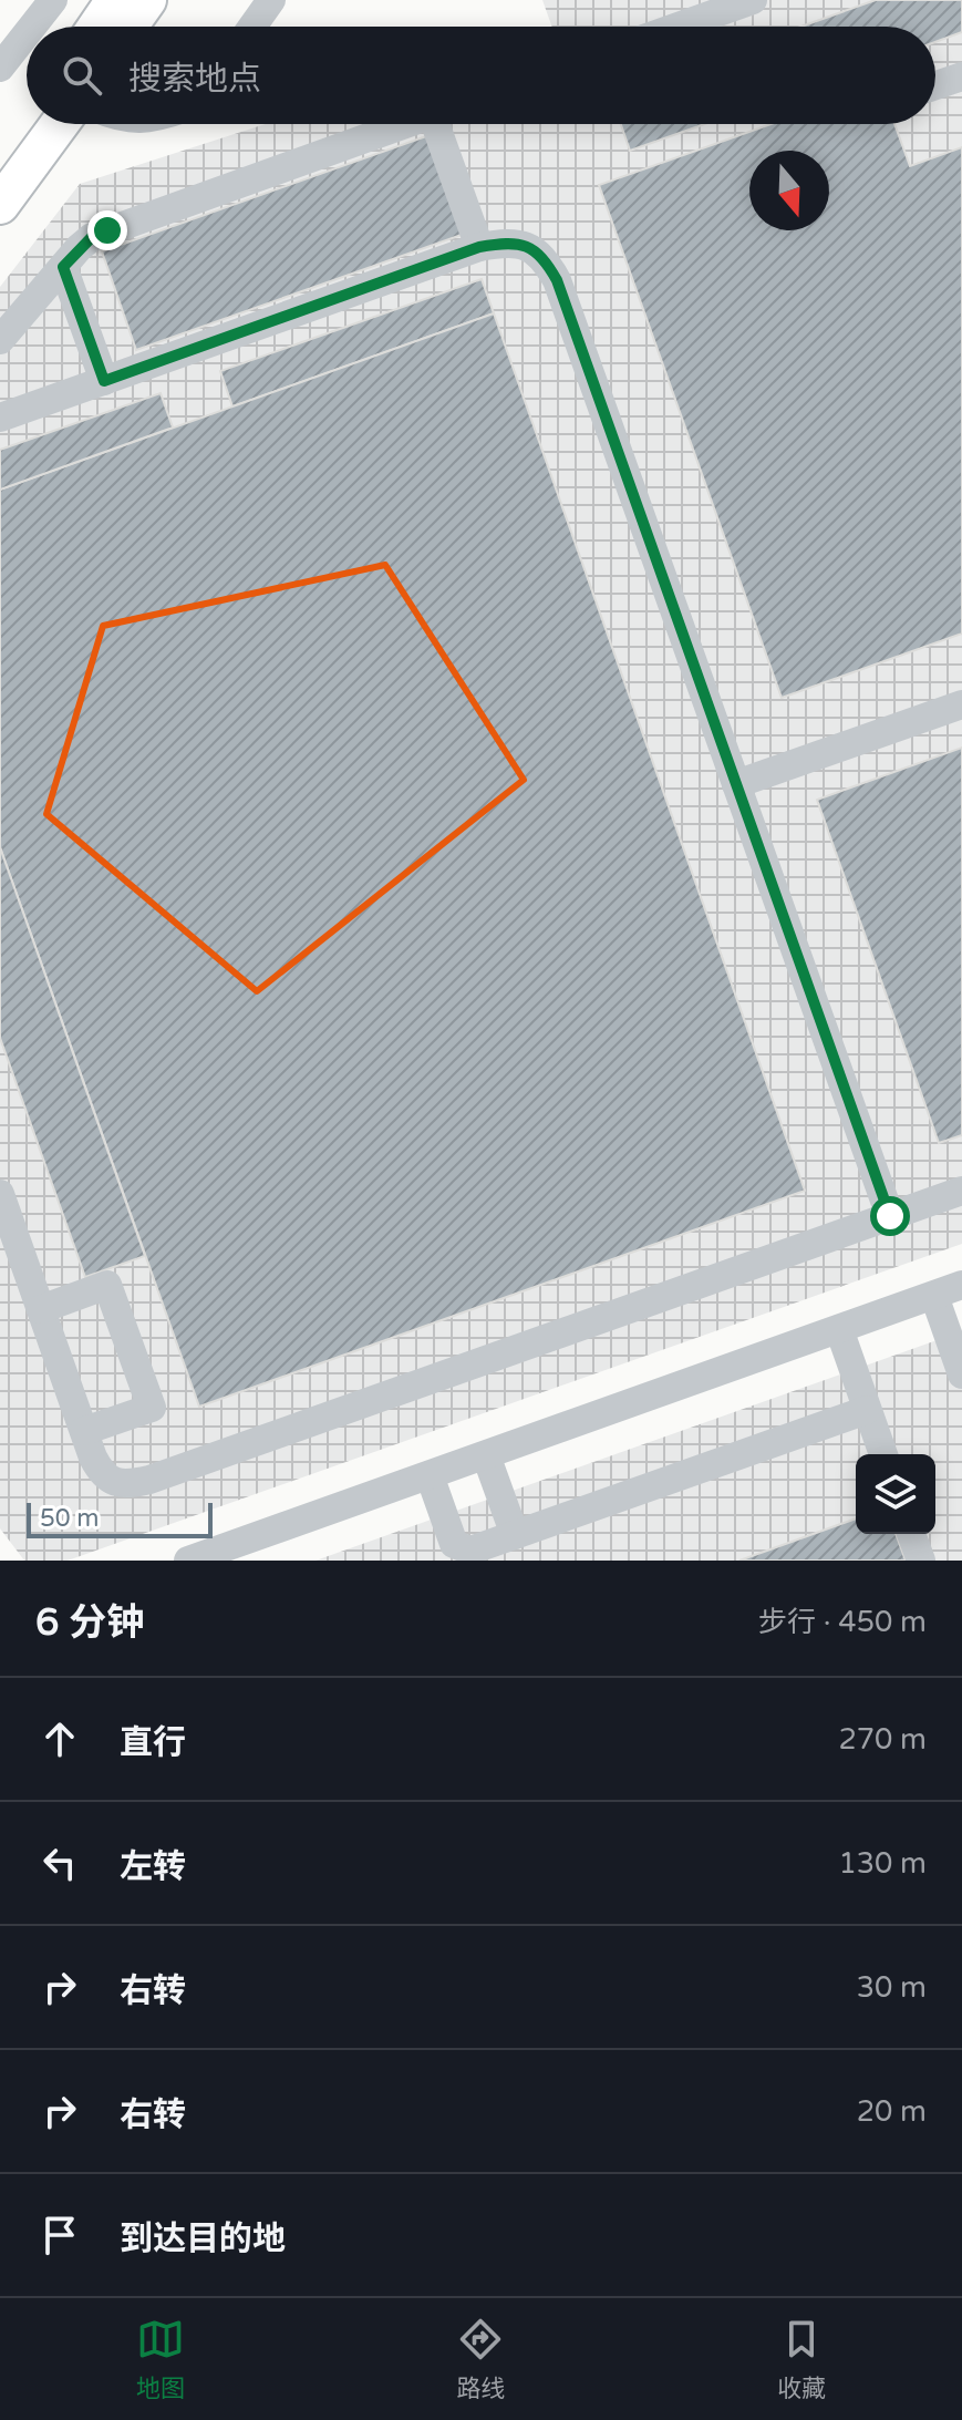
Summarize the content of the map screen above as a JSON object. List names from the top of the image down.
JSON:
{
  "scale_bar": "50 m",
  "north": "bottom",
  "page": {
    "search": "搜索地点",
    "scale": "50 m",
    "heading": ["6 分钟", "步行 · 450 m"],
    "list": [
      ["直行", "270 m"],
      ["左转", "130 m"],
      ["右转", "30 m"],
      ["右转", "20 m"],
      "到达目的地"
    ],
    "nav": ["地图", "路线", "收藏"]
  }
}
